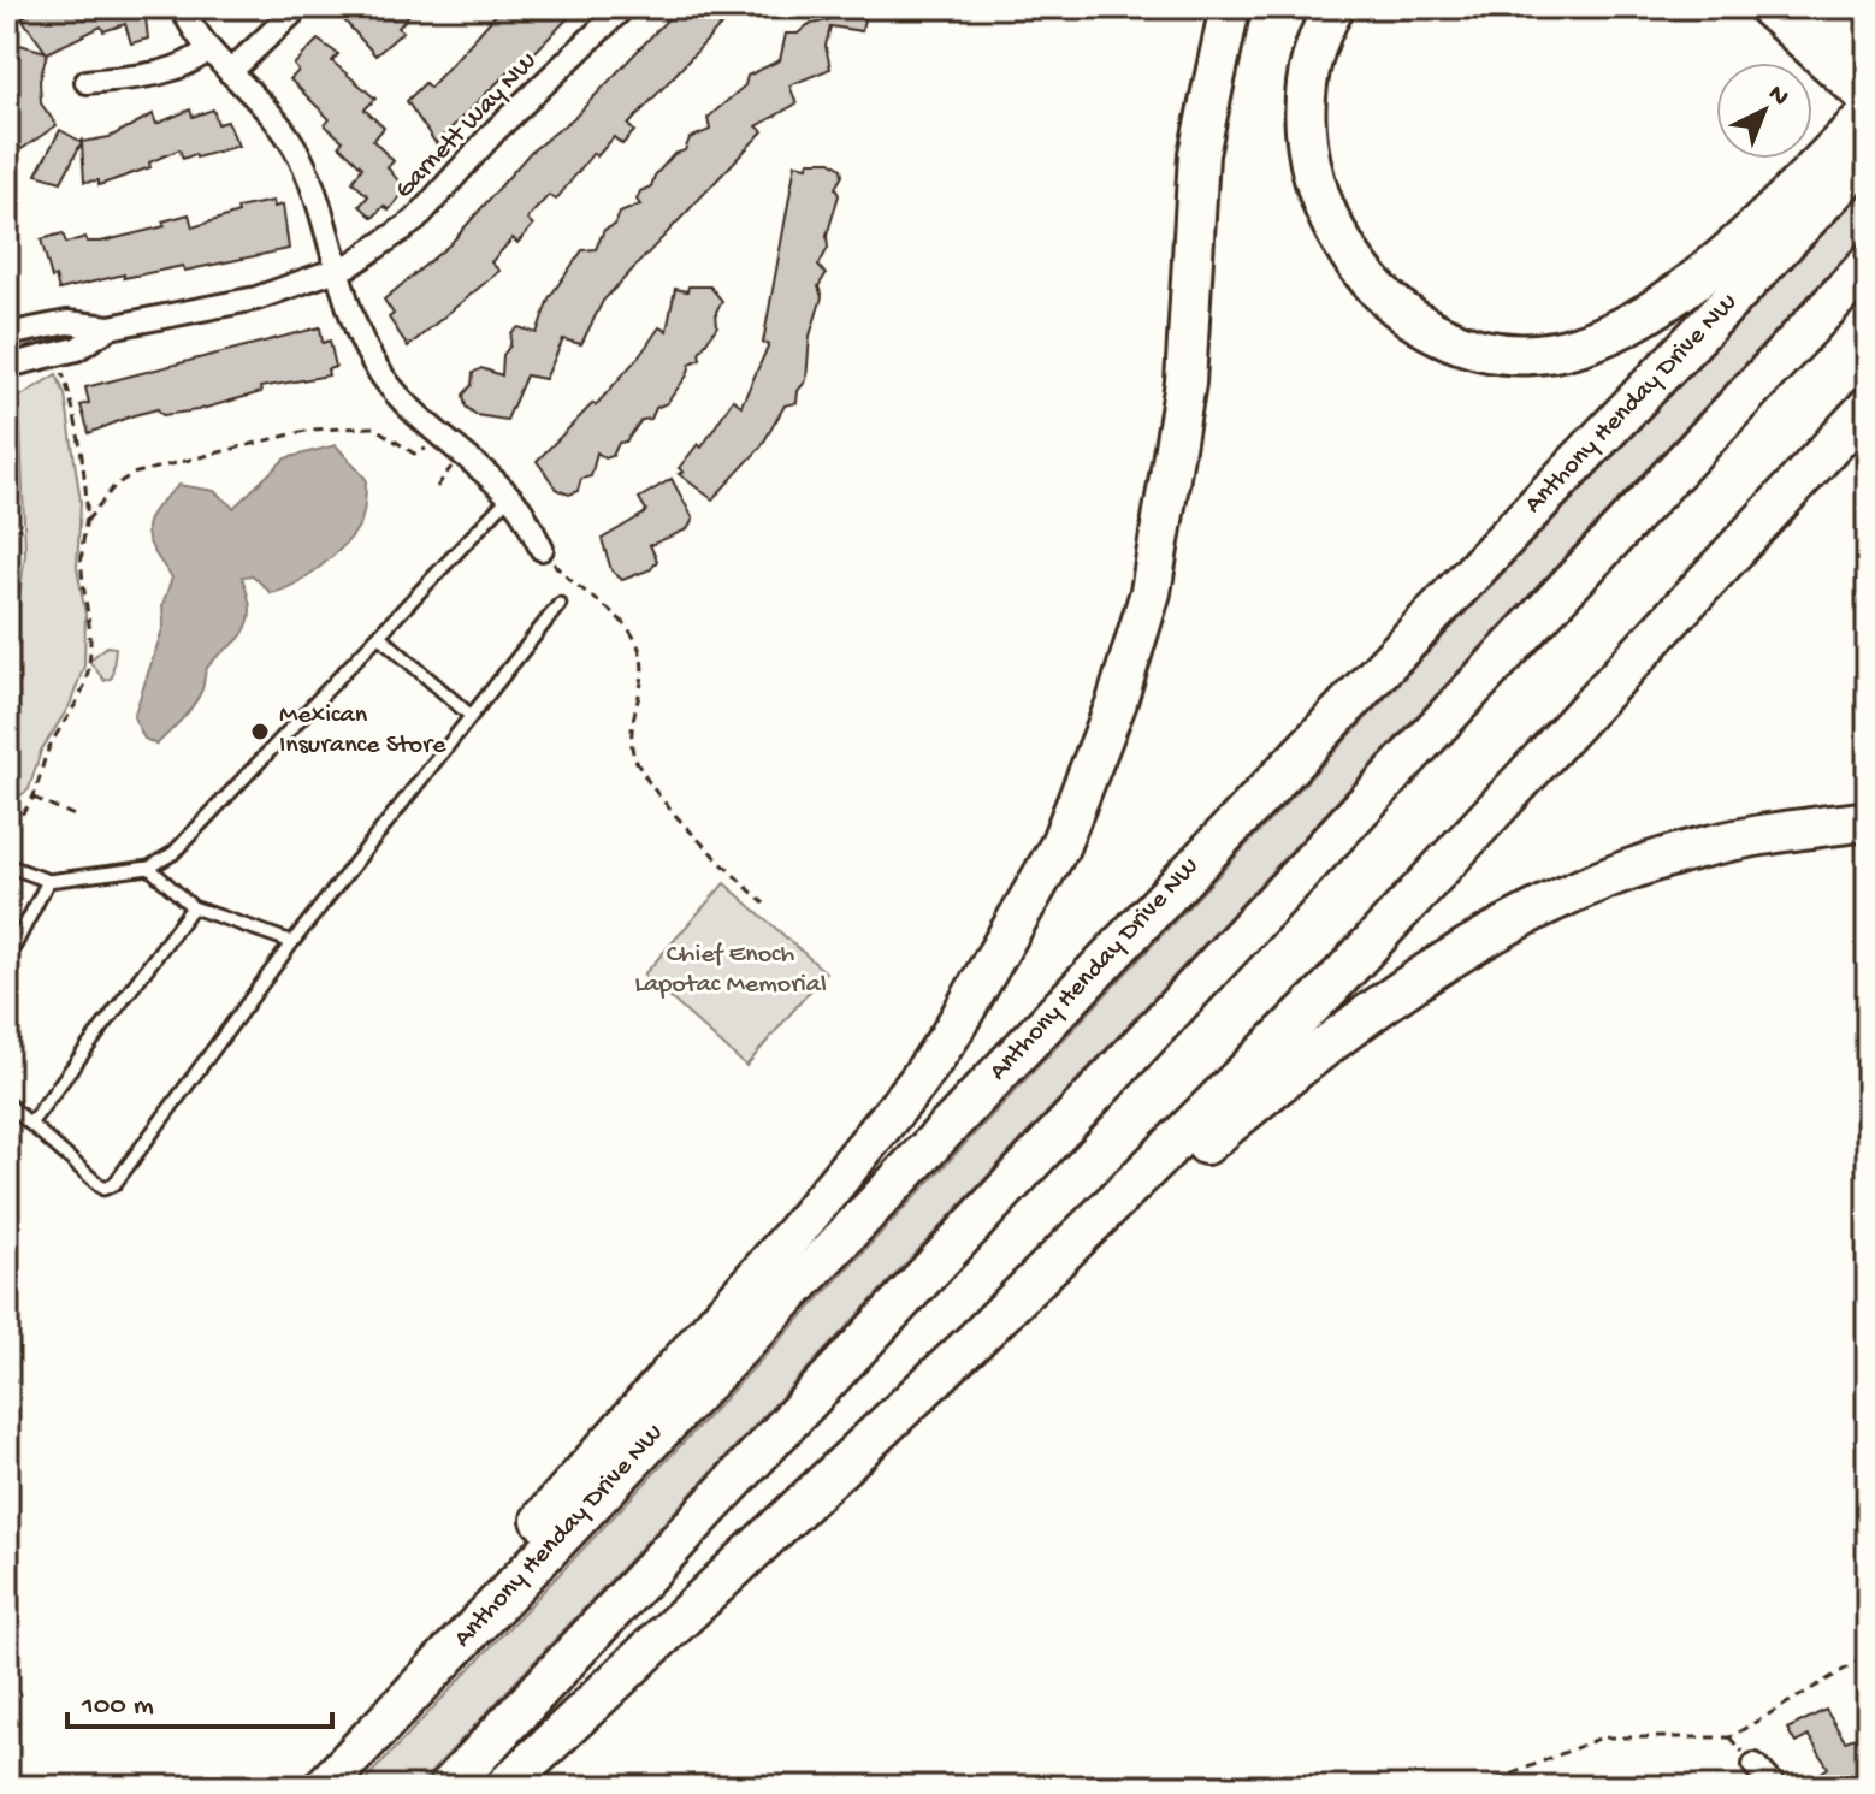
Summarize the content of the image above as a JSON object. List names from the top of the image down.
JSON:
{
  "streets": {
    "highway": ["Anthony Henday Drive NW"],
    "street": ["Garnett Way NW"]
  },
  "parks": ["Chief Enoch Lapotac Memorial"],
  "places": ["Mexican Insurance Store"],
  "scale_bar": "100 m",
  "north": "top right"
}
